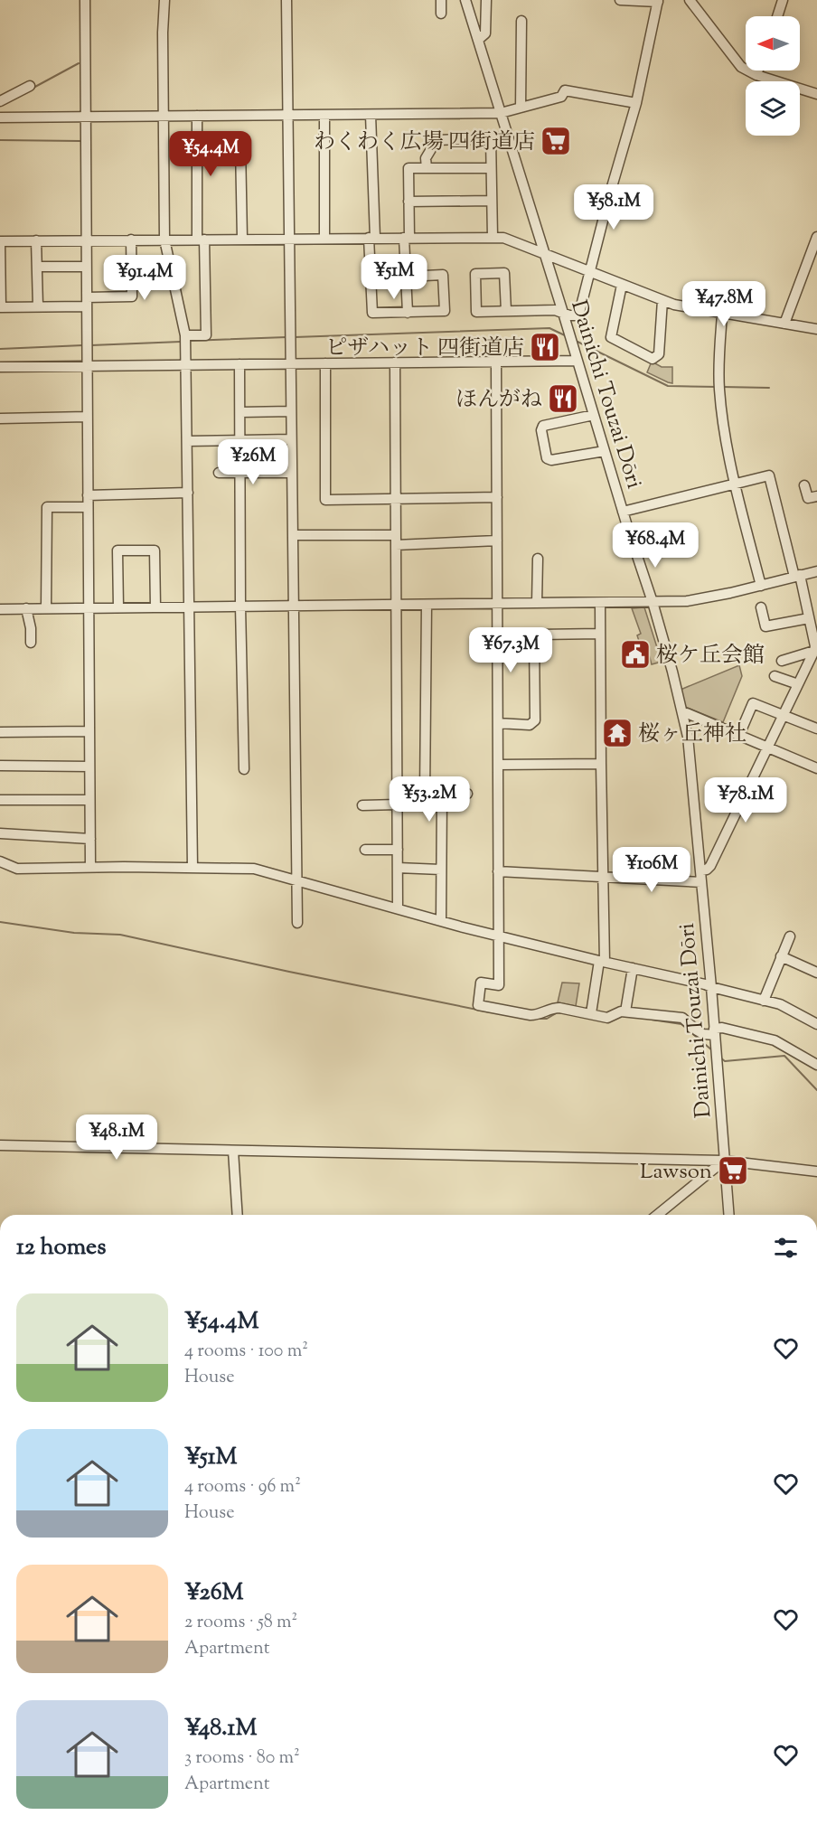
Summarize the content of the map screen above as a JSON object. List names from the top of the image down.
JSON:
{
  "streets": {
    "street": ["Dainichi Touzai Dōri"]
  },
  "places": {
    "supermarket": ["わくわく広場 四街道店", "Lawson"],
    "restaurant": ["ピザハット 四街道店", "ほんがね"],
    "public building": ["桜ケ丘会館"],
    "temple": ["桜ヶ丘神社"]
  },
  "north": "left",
  "page": {
    "price": [
      "¥54.4M",
      "¥58.1M",
      "¥51M",
      "¥91.4M",
      "¥47.8M",
      "¥26M",
      "¥68.4M",
      "¥67.3M",
      "¥53.2M",
      "¥78.1M",
      "¥106M",
      "¥48.1M"
    ],
    "heading": "12 homes",
    "list": [
      {
        "name": "¥54.4M",
        "note": "4 rooms · 100 m² · House"
      },
      {
        "name": "¥51M",
        "note": "4 rooms · 96 m² · House"
      },
      {
        "name": "¥26M",
        "note": "2 rooms · 58 m² · Apartment"
      },
      {
        "name": "¥48.1M",
        "note": "3 rooms · 80 m² · Apartment"
      }
    ]
  }
}
